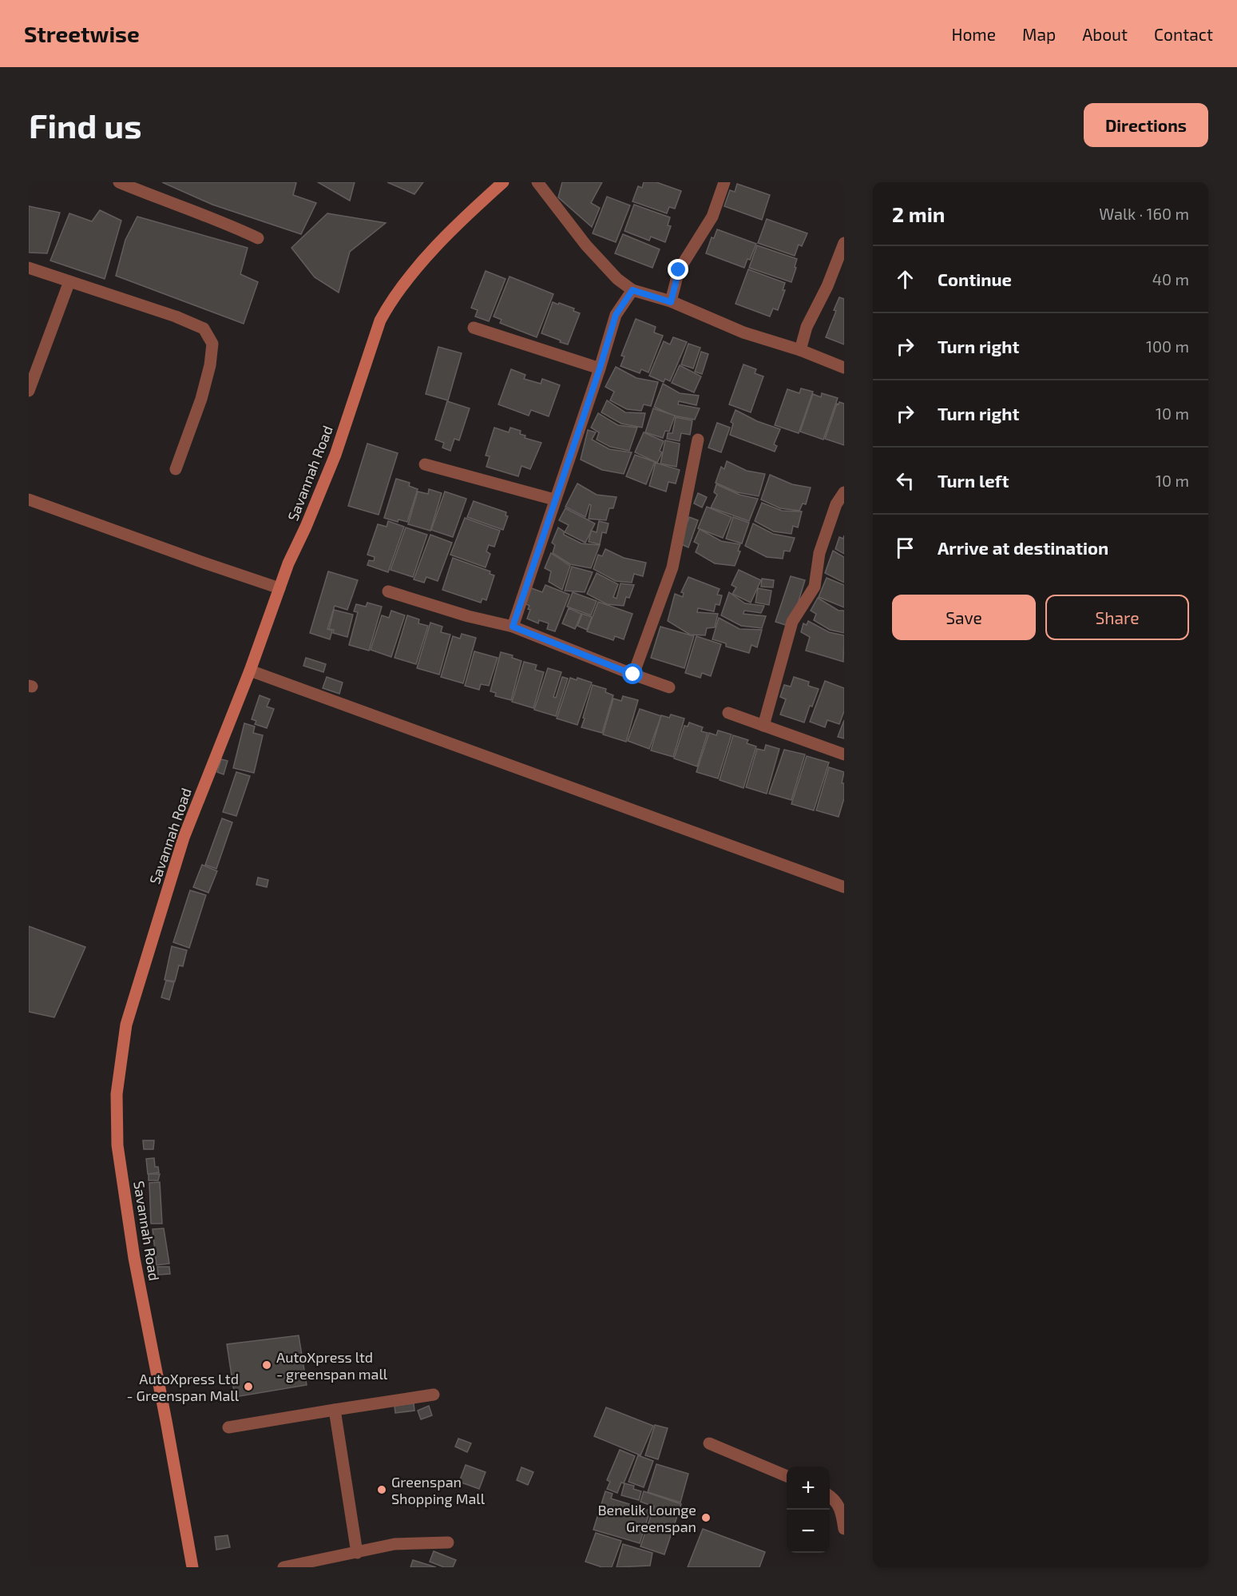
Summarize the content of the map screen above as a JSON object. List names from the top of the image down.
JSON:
{
  "streets": {
    "main road": ["Savannah Road"]
  },
  "places": [
    "AutoXpress ltd - greenspan mall",
    "AutoXpress Ltd - Greenspan Mall",
    "Greenspan Shopping Mall",
    "Benelik Lounge Greenspan"
  ],
  "page": {
    "header": "Streetwise",
    "nav": [
      "Home",
      "Map",
      "About",
      "Contact"
    ],
    "buttons": [
      "Directions",
      ["Save", "Share"]
    ],
    "title": "Find us",
    "heading": ["2 min", "Walk · 160 m"],
    "list": [
      ["Continue", "40 m"],
      ["Turn right", "100 m"],
      ["Turn right", "10 m"],
      ["Turn left", "10 m"],
      "Arrive at destination"
    ],
    "map_buttons": ["+", "−"]
  }
}
